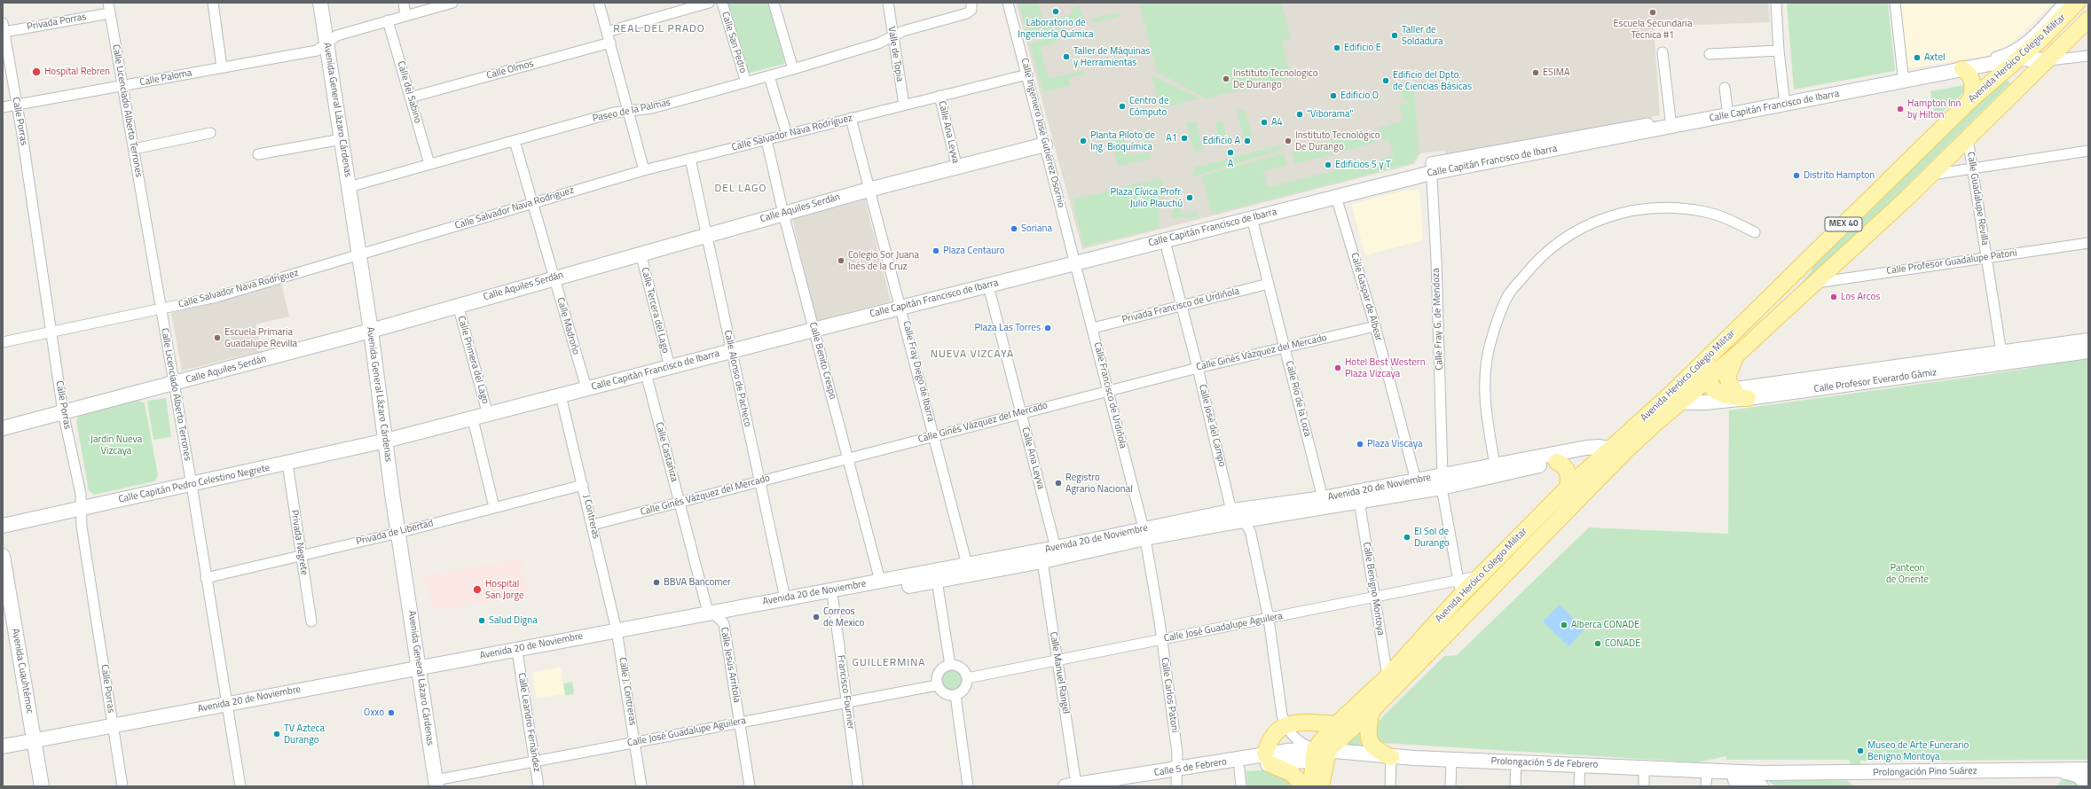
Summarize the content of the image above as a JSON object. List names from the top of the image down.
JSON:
{
  "streets": {
    "main road": [
      "Avenida Heróico Colegio Militar",
      "Calle Capitán Francisco de Ibarra",
      "Avenida General Lázaro Cárdenas",
      "Calle Aquiles Serdán",
      "MEX 40",
      "Calle Profesor Everardo Gámiz",
      "Calle Capitán Pedro Celestino Negrete",
      "Avenida 20 de Noviembre",
      "Avenida Cuauhtémoc",
      "Prolongación 5 de Febrero",
      "Calle 5 de Febrero",
      "Prolongación Pino Suárez"
    ],
    "street": [
      "Privada Porras",
      "Calle San Pedro",
      "Valle de Topia",
      "Calle Olmos",
      "Calle Paloma",
      "Calle del Sabino",
      "Calle Licenciado Alberto Terrones",
      "Paseo de la Palmas",
      "Calle Porras",
      "Calle Ana Leyva",
      "Calle Salvador Nava Rodríguez",
      "Calle Ingeniero José Gutiérrez Osornio",
      "Calle Guadalupe Revilla",
      "Calle Profesor Guadalupe Patoni",
      "Calle Gaspar de Albear",
      "Privada Francisco de Urdiñola",
      "Calle Tercera del Lago",
      "Calle Fray G. de Mendoza",
      "Calle Madroño",
      "Calle Ginés Vázquez del Mercado",
      "Calle Primera del Lago",
      "Calle Benito Crespo",
      "Calle Fray Diego de Ibarra",
      "Calle Alonso de Pacheco",
      "Calle Francisco de Urdiñola",
      "Calle Río de la Loza",
      "Calle José del Campo",
      "Calle Castañiza",
      "J Contreras",
      "Privada de Libertad",
      "Privada Negrete",
      "Calle Benigno Montoya",
      "Calle José Guadalupe Aguilera",
      "Calle Jesús Arritola",
      "Calle Manuel Rangel",
      "Calle J. Contreras",
      "Francisco Fournier",
      "Calle Carlos Patoni",
      "Calle Leandro Fernández"
    ]
  },
  "crossings": [
    ["Privada Porras", "Calle Licenciado Alberto Terrones"],
    ["Privada Porras", "Calle Porras"],
    ["Calle San Pedro", "Paseo de la Palmas"],
    ["Valle de Topia", "Paseo de la Palmas"],
    ["Valle de Topia", "Calle Salvador Nava Rodríguez"],
    ["Avenida Heróico Colegio Militar", "Calle Capitán Francisco de Ibarra"],
    ["Avenida Heróico Colegio Militar", "Calle Guadalupe Revilla"],
    ["Avenida Heróico Colegio Militar", "Calle Profesor Guadalupe Patoni"],
    ["Avenida Heróico Colegio Militar", "Calle Fray G. de Mendoza"],
    ["Avenida Heróico Colegio Militar", "Calle Profesor Everardo Gámiz"],
    ["Avenida Heróico Colegio Militar", "Avenida 20 de Noviembre"],
    ["Avenida Heróico Colegio Militar", "Calle Benigno Montoya"],
    ["Avenida Heróico Colegio Militar", "Calle José Guadalupe Aguilera"],
    ["Avenida Heróico Colegio Militar", "Prolongación 5 de Febrero"],
    ["Avenida Heróico Colegio Militar", "Calle 5 de Febrero"],
    ["Calle Olmos", "Calle del Sabino"],
    ["Calle Paloma", "Calle del Sabino"],
    ["Calle Paloma", "Avenida General Lázaro Cárdenas"],
    ["Calle Paloma", "Calle Licenciado Alberto Terrones"],
    ["Calle Paloma", "Calle Porras"],
    ["Calle del Sabino", "Paseo de la Palmas"],
    ["Calle Capitán Francisco de Ibarra", "Avenida General Lázaro Cárdenas"],
    ["Calle Capitán Francisco de Ibarra", "Calle Ana Leyva"],
    ["Calle Capitán Francisco de Ibarra", "Calle Ingeniero José Gutiérrez Osornio"],
    ["Calle Capitán Francisco de Ibarra", "Calle Gaspar de Albear"],
    ["Calle Capitán Francisco de Ibarra", "Calle Tercera del Lago"],
    ["Calle Capitán Francisco de Ibarra", "Calle Fray G. de Mendoza"],
    ["Calle Capitán Francisco de Ibarra", "Calle Madroño"],
    ["Calle Capitán Francisco de Ibarra", "Calle Primera del Lago"],
    ["Calle Capitán Francisco de Ibarra", "Calle Benito Crespo"],
    ["Calle Capitán Francisco de Ibarra", "Calle Fray Diego de Ibarra"],
    ["Calle Capitán Francisco de Ibarra", "Calle Alonso de Pacheco"],
    ["Calle Capitán Francisco de Ibarra", "Calle Francisco de Urdiñola"],
    ["Calle Capitán Francisco de Ibarra", "Calle Río de la Loza"],
    ["Calle Capitán Francisco de Ibarra", "Calle José del Campo"],
    ["Calle Capitán Francisco de Ibarra", "Calle Castañiza"],
    ["Calle Capitán Francisco de Ibarra", "Calle Capitán Pedro Celestino Negrete"],
    ["Calle Capitán Francisco de Ibarra", "J Contreras"],
    ["Avenida General Lázaro Cárdenas", "Paseo de la Palmas"],
    ["Avenida General Lázaro Cárdenas", "Calle Salvador Nava Rodríguez"],
    ["Avenida General Lázaro Cárdenas", "Calle Aquiles Serdán"],
    ["Avenida General Lázaro Cárdenas", "Calle Capitán Pedro Celestino Negrete"],
    ["Avenida General Lázaro Cárdenas", "Avenida 20 de Noviembre"],
    ["Avenida General Lázaro Cárdenas", "Privada de Libertad"],
    ["Avenida General Lázaro Cárdenas", "Calle José Guadalupe Aguilera"],
    ["Calle Licenciado Alberto Terrones", "Calle Salvador Nava Rodríguez"],
    ["Calle Licenciado Alberto Terrones", "Calle Aquiles Serdán"],
    ["Calle Licenciado Alberto Terrones", "Calle Capitán Pedro Celestino Negrete"],
    ["Calle Licenciado Alberto Terrones", "Avenida 20 de Noviembre"],
    ["Calle Licenciado Alberto Terrones", "Privada de Libertad"],
    ["Paseo de la Palmas", "Calle Madroño"],
    ["Calle Porras", "Calle Salvador Nava Rodríguez"],
    ["Calle Porras", "Calle Aquiles Serdán"],
    ["Calle Porras", "Calle Capitán Pedro Celestino Negrete"],
    ["Calle Porras", "Avenida 20 de Noviembre"],
    ["Calle Ana Leyva", "Calle Salvador Nava Rodríguez"],
    ["Calle Ana Leyva", "Calle Aquiles Serdán"],
    ["Calle Ana Leyva", "Calle Ginés Vázquez del Mercado"],
    ["Calle Ana Leyva", "Avenida 20 de Noviembre"],
    ["Calle Salvador Nava Rodríguez", "Calle Ingeniero José Gutiérrez Osornio"],
    ["Calle Salvador Nava Rodríguez", "Calle Madroño"],
    ["Calle Salvador Nava Rodríguez", "Calle Benito Crespo"],
    ["Calle Salvador Nava Rodríguez", "Calle Fray Diego de Ibarra"],
    ["Calle Salvador Nava Rodríguez", "Calle Alonso de Pacheco"],
    ["Calle Ingeniero José Gutiérrez Osornio", "Calle Aquiles Serdán"],
    ["Calle Ingeniero José Gutiérrez Osornio", "Calle Francisco de Urdiñola"],
    ["Calle Guadalupe Revilla", "Calle Profesor Guadalupe Patoni"],
    ["Calle Guadalupe Revilla", "Calle Profesor Everardo Gámiz"],
    ["Calle Aquiles Serdán", "Calle Tercera del Lago"],
    ["Calle Aquiles Serdán", "Calle Madroño"],
    ["Calle Aquiles Serdán", "Calle Primera del Lago"],
    ["Calle Aquiles Serdán", "Calle Benito Crespo"],
    ["Calle Aquiles Serdán", "Calle Fray Diego de Ibarra"],
    ["Calle Aquiles Serdán", "Calle Alonso de Pacheco"],
    ["Calle Gaspar de Albear", "Calle Ginés Vázquez del Mercado"],
    ["Calle Gaspar de Albear", "Avenida 20 de Noviembre"],
    ["Privada Francisco de Urdiñola", "Calle Francisco de Urdiñola"],
    ["Privada Francisco de Urdiñola", "Calle Río de la Loza"],
    ["Privada Francisco de Urdiñola", "Calle José del Campo"],
    ["Calle Fray G. de Mendoza", "Avenida 20 de Noviembre"],
    ["Calle Fray G. de Mendoza", "Calle José Guadalupe Aguilera"],
    ["Calle Ginés Vázquez del Mercado", "Calle Benito Crespo"],
    ["Calle Ginés Vázquez del Mercado", "Calle Fray Diego de Ibarra"],
    ["Calle Ginés Vázquez del Mercado", "Calle Alonso de Pacheco"],
    ["Calle Ginés Vázquez del Mercado", "Calle Francisco de Urdiñola"],
    ["Calle Ginés Vázquez del Mercado", "Calle Río de la Loza"],
    ["Calle Ginés Vázquez del Mercado", "Calle José del Campo"],
    ["Calle Ginés Vázquez del Mercado", "Calle Castañiza"],
    ["Calle Ginés Vázquez del Mercado", "J Contreras"],
    ["Calle Benito Crespo", "Avenida 20 de Noviembre"],
    ["Calle Fray Diego de Ibarra", "Avenida 20 de Noviembre"],
    ["Calle Alonso de Pacheco", "Avenida 20 de Noviembre"],
    ["Calle Francisco de Urdiñola", "Avenida 20 de Noviembre"],
    ["Calle Francisco de Urdiñola", "Calle Carlos Patoni"],
    ["Calle Río de la Loza", "Avenida 20 de Noviembre"],
    ["Calle José del Campo", "Avenida 20 de Noviembre"],
    ["Calle Castañiza", "Avenida 20 de Noviembre"],
    ["Calle Castañiza", "Calle Jesús Arritola"],
    ["Calle Capitán Pedro Celestino Negrete", "Privada Negrete"],
    ["Avenida 20 de Noviembre", "J Contreras"],
    ["Avenida 20 de Noviembre", "Calle Benigno Montoya"],
    ["Avenida 20 de Noviembre", "Calle Jesús Arritola"],
    ["Avenida 20 de Noviembre", "Avenida Cuauhtémoc"],
    ["Avenida 20 de Noviembre", "Calle Manuel Rangel"],
    ["Avenida 20 de Noviembre", "Calle J. Contreras"],
    ["Avenida 20 de Noviembre", "Francisco Fournier"],
    ["Avenida 20 de Noviembre", "Calle Carlos Patoni"],
    ["Avenida 20 de Noviembre", "Calle Leandro Fernández"],
    ["J Contreras", "Privada de Libertad"],
    ["J Contreras", "Calle J. Contreras"],
    ["Privada de Libertad", "Privada Negrete"],
    ["Calle Benigno Montoya", "Calle José Guadalupe Aguilera"],
    ["Calle José Guadalupe Aguilera", "Calle Jesús Arritola"],
    ["Calle José Guadalupe Aguilera", "Calle Manuel Rangel"],
    ["Calle José Guadalupe Aguilera", "Calle J. Contreras"],
    ["Calle José Guadalupe Aguilera", "Francisco Fournier"],
    ["Calle José Guadalupe Aguilera", "Calle Carlos Patoni"],
    ["Calle José Guadalupe Aguilera", "Calle Leandro Fernández"],
    ["Calle Manuel Rangel", "Calle 5 de Febrero"],
    ["Calle Carlos Patoni", "Calle 5 de Febrero"],
    ["Prolongación 5 de Febrero", "Calle 5 de Febrero"],
    ["Prolongación 5 de Febrero", "Prolongación Pino Suárez"]
  ],
  "districts": [
    "REAL DEL PRADO",
    "DEL LAGO",
    "NUEVA VIZCAYA",
    "GUILLERMINA"
  ],
  "parks": ["Jardin Nueva Vizcaya", "Panteon de Oriente"],
  "places": [
    "Laboratorio de Ingeniería Química",
    "Escuela Secundaria Técnica #1",
    "Taller de Soldadura",
    "Edificio E",
    "Taller de Máquinas y Herramientas",
    "Axtel",
    "Hospital Rebren",
    "ESIMA",
    "Instituto Tecnologico De Durango",
    "Edificio del Dpto. de Ciencias Básicas",
    "Edificio O",
    "Centro de Cómputo",
    "Hampton Inn by Hilton",
    "\"Viborama\"",
    "A4",
    "A1",
    "Planta Piloto de Ing. Bioquímica",
    "Edificio A",
    "Instituto Tecnológico De Durango",
    "A",
    "Edificios S y T",
    "Distrito Hampton",
    "Plaza Cívica Profr. Julio Plauchú",
    "Soriana",
    "Plaza Centauro",
    "Colegio Sor Juana Inés de la Cruz",
    "Los Arcos",
    "Plaza Las Torres",
    "Escuela Primaria Guadalupe Revilla",
    "Hotel Best Western Plaza Vizcaya",
    "Plaza Viscaya",
    "Registro Agrario Nacional",
    "El Sol de Durango",
    "BBVA Bancomer",
    "Hospital San Jorge",
    "Correos de Mexico",
    "Salud Digna",
    "Alberca CONADE",
    "CONADE",
    "Oxxo",
    "TV Azteca Durango",
    "Museo de Arte Funerario Benigno Montoya"
  ]
}
